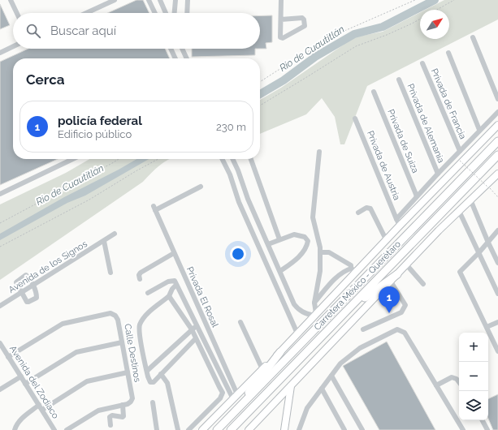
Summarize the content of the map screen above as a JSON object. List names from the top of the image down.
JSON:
{
  "streets": {
    "highway": ["Carretera México - Querétaro"],
    "street": [
      "Privada de Francia",
      "Privada de Alemania",
      "Privada de Suiza",
      "Privada de Austria",
      "Avenida de los Signos",
      "Privada El Rosal",
      "Calle Destinos",
      "Avenida del Zodiaco"
    ]
  },
  "crossings": [
    ["Calle Destinos", "Avenida del Zodiaco"]
  ],
  "water": ["Rio de Cuautitlán"],
  "north": "top right",
  "page": {
    "search": "Buscar aquí",
    "heading": "Cerca",
    "list": [
      {
        "mark": "1",
        "name": "policía federal",
        "note": "Edificio público",
        "value": "230 m"
      }
    ],
    "pins": "1",
    "map_buttons": ["+", "−"]
  }
}
